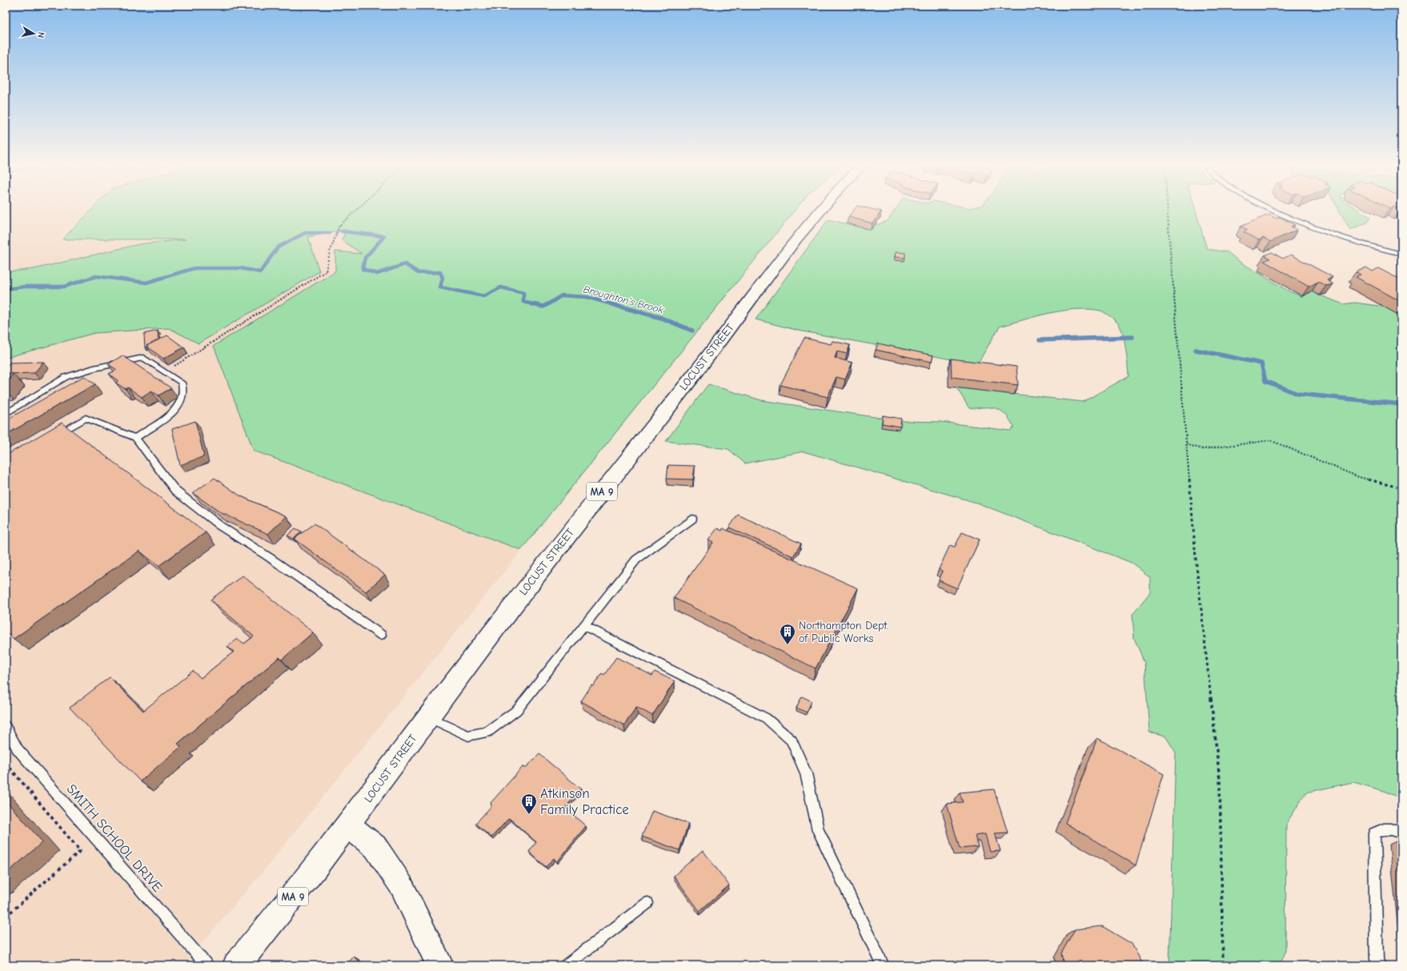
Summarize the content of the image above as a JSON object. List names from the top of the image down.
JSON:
{
  "streets": {
    "main road": ["LOCUST STREET", "MA 9"],
    "lane": ["SMITH SCHOOL DRIVE"]
  },
  "water": ["Broughton's Brook"],
  "places": {
    "building": ["Northampton Dept. of Public Works", "Atkinson Family Practice"]
  },
  "north": "right"
}
